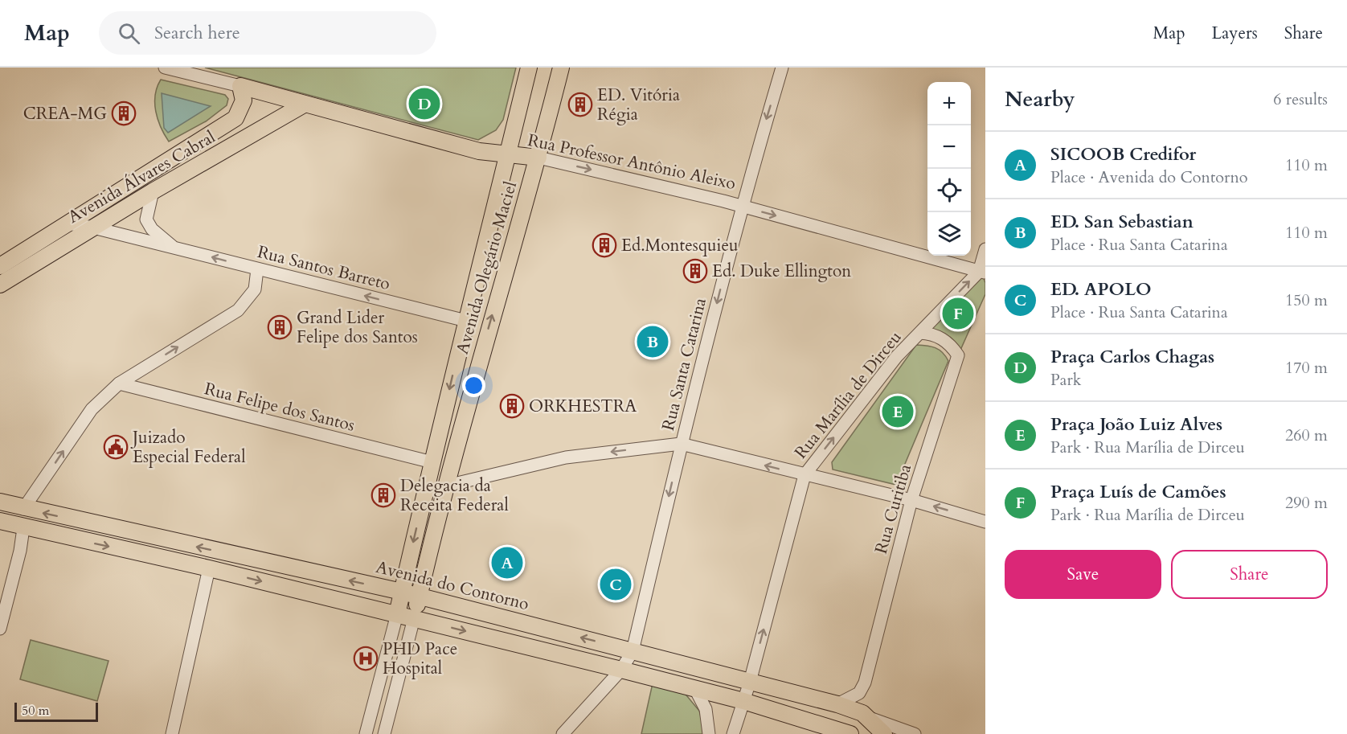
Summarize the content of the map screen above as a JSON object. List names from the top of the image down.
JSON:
{
  "streets": {
    "main road": [
      "Rua Professor Antônio Aleixo",
      "Avenida Álvares Cabral",
      "Avenida Olegário Maciel",
      "Avenida do Contorno"
    ],
    "street": [
      "Rua Santos Barreto",
      "Rua Santa Catarina",
      "Rua Marília de Dirceu",
      "Rua Felipe dos Santos",
      "Rua Curitiba"
    ]
  },
  "crossings": [
    ["Rua Professor Antônio Aleixo", "Avenida Álvares Cabral"],
    ["Rua Professor Antônio Aleixo", "Avenida Olegário Maciel"],
    ["Rua Professor Antônio Aleixo", "Rua Santa Catarina"],
    ["Rua Professor Antônio Aleixo", "Rua Marília de Dirceu"],
    ["Avenida Álvares Cabral", "Rua Santos Barreto"],
    ["Rua Santos Barreto", "Avenida Olegário Maciel"],
    ["Avenida Olegário Maciel", "Rua Felipe dos Santos"],
    ["Avenida Olegário Maciel", "Avenida do Contorno"],
    ["Rua Santa Catarina", "Avenida do Contorno"],
    ["Rua Marília de Dirceu", "Rua Curitiba"],
    ["Rua Marília de Dirceu", "Avenida do Contorno"],
    ["Rua Curitiba", "Avenida do Contorno"]
  ],
  "one_way": [
    "Rua Professor Antônio Aleixo",
    "Rua Santos Barreto",
    "Rua Santa Catarina",
    "Rua Marília de Dirceu"
  ],
  "places": {
    "building": [
      "ED. Vitória Régia",
      "CREA-MG",
      "Ed.Montesquieu",
      "Ed. Duke Ellington",
      "Grand Lider Felipe dos Santos",
      "ORKHESTRA",
      "Delegacia da Receita Federal"
    ],
    "public building": ["Juizado Especial Federal"],
    "hospital": ["PHD Pace Hospital"]
  },
  "scale_bar": "50 m",
  "page": {
    "header": "Map",
    "search": "Search here",
    "nav": ["Map", "Layers", "Share"],
    "heading": ["Nearby", "6 results"],
    "map_buttons": ["+", "−"],
    "pins": [
      "D",
      "F",
      "B",
      "E",
      "A",
      "C"
    ],
    "list": [
      {
        "mark": "A",
        "name": "SICOOB Credifor",
        "note": "Place · Avenida do Contorno",
        "value": "110 m"
      },
      {
        "mark": "B",
        "name": "ED. San Sebastian",
        "note": "Place · Rua Santa Catarina",
        "value": "110 m"
      },
      {
        "mark": "C",
        "name": "ED. APOLO",
        "note": "Place · Rua Santa Catarina",
        "value": "150 m"
      },
      {
        "mark": "D",
        "name": "Praça Carlos Chagas",
        "note": "Park",
        "value": "170 m"
      },
      {
        "mark": "E",
        "name": "Praça João Luiz Alves",
        "note": "Park · Rua Marília de Dirceu",
        "value": "260 m"
      },
      {
        "mark": "F",
        "name": "Praça Luís de Camões",
        "note": "Park · Rua Marília de Dirceu",
        "value": "290 m"
      }
    ],
    "buttons": ["Save", "Share"],
    "scale": "50 m"
  }
}
